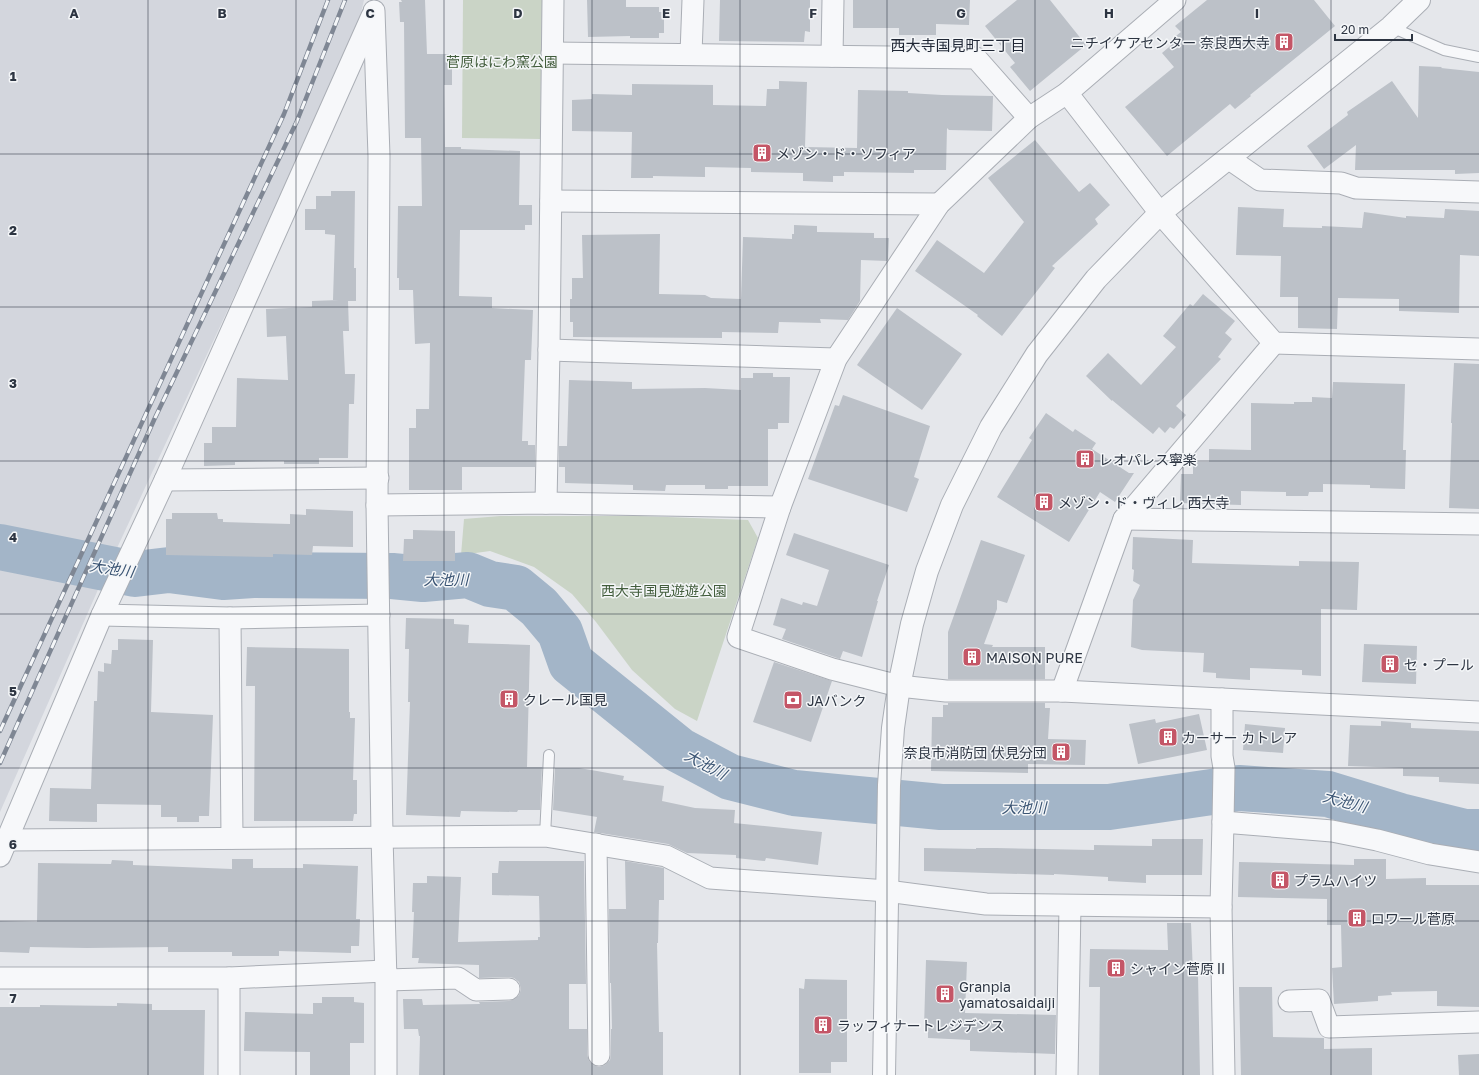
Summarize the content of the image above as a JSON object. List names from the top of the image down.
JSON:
{
  "districts": ["西大寺国見町三丁目"],
  "water": ["大池川"],
  "parks": ["菅原はにわ窯公園", "西大寺国見遊遊公園"],
  "places": {
    "building": [
      "ニチイケアセンター 奈良西大寺",
      "メゾン・ド・ソフィア",
      "レオパレス寧楽",
      "メゾン・ド・ヴィレ 西大寺",
      "MAISON PURE",
      "セ・プール",
      "クレール国見",
      "カーサー カトレア",
      "奈良市消防団 伏見分団",
      "プラムハイツ",
      "ロワール菅原",
      "シャイン菅原Ⅱ",
      "Granpia yamatosaidaiji",
      "ラッフィナートレジデンス"
    ],
    "bank": ["JAバンク"]
  },
  "scale_bar": "20 m",
  "grid": {
    "columns": [
      "A",
      "B",
      "C",
      "D",
      "E",
      "F",
      "G",
      "H",
      "I"
    ],
    "rows": [
      "1",
      "2",
      "3",
      "4",
      "5",
      "6",
      "7"
    ]
  }
}
